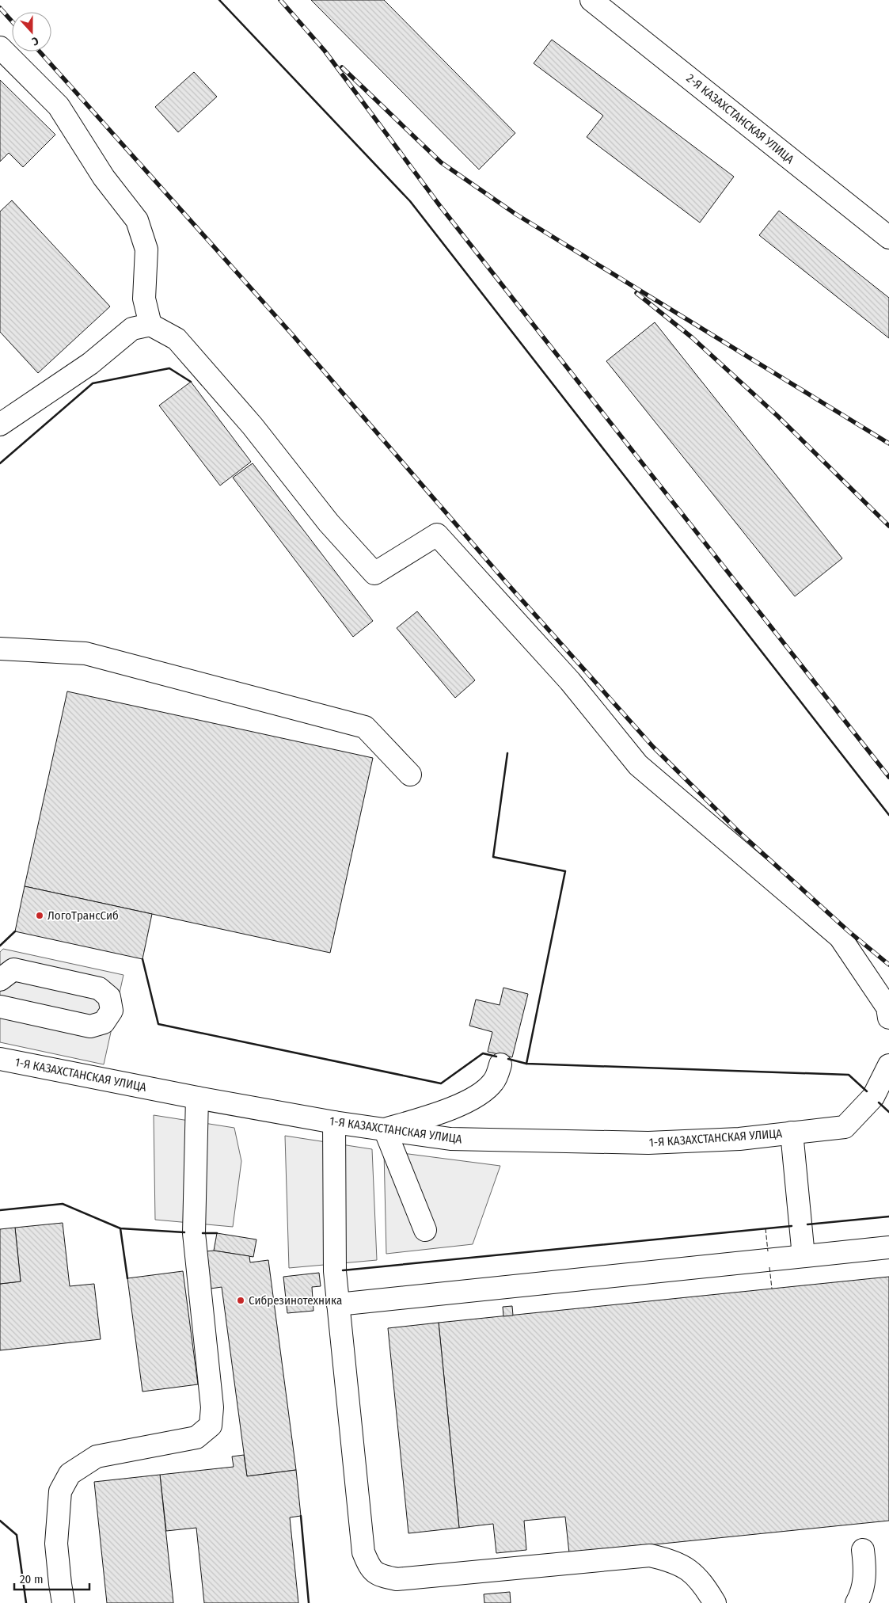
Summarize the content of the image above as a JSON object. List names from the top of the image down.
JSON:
{
  "streets": {
    "street": ["2-Я КАЗАХСТАНСКАЯ УЛИЦА", "1-Я КАЗАХСТАНСКАЯ УЛИЦА"]
  },
  "places": ["ЛогоТрансСиб", "Сибрезинотехника"],
  "scale_bar": "20 m",
  "north": "bottom"
}
